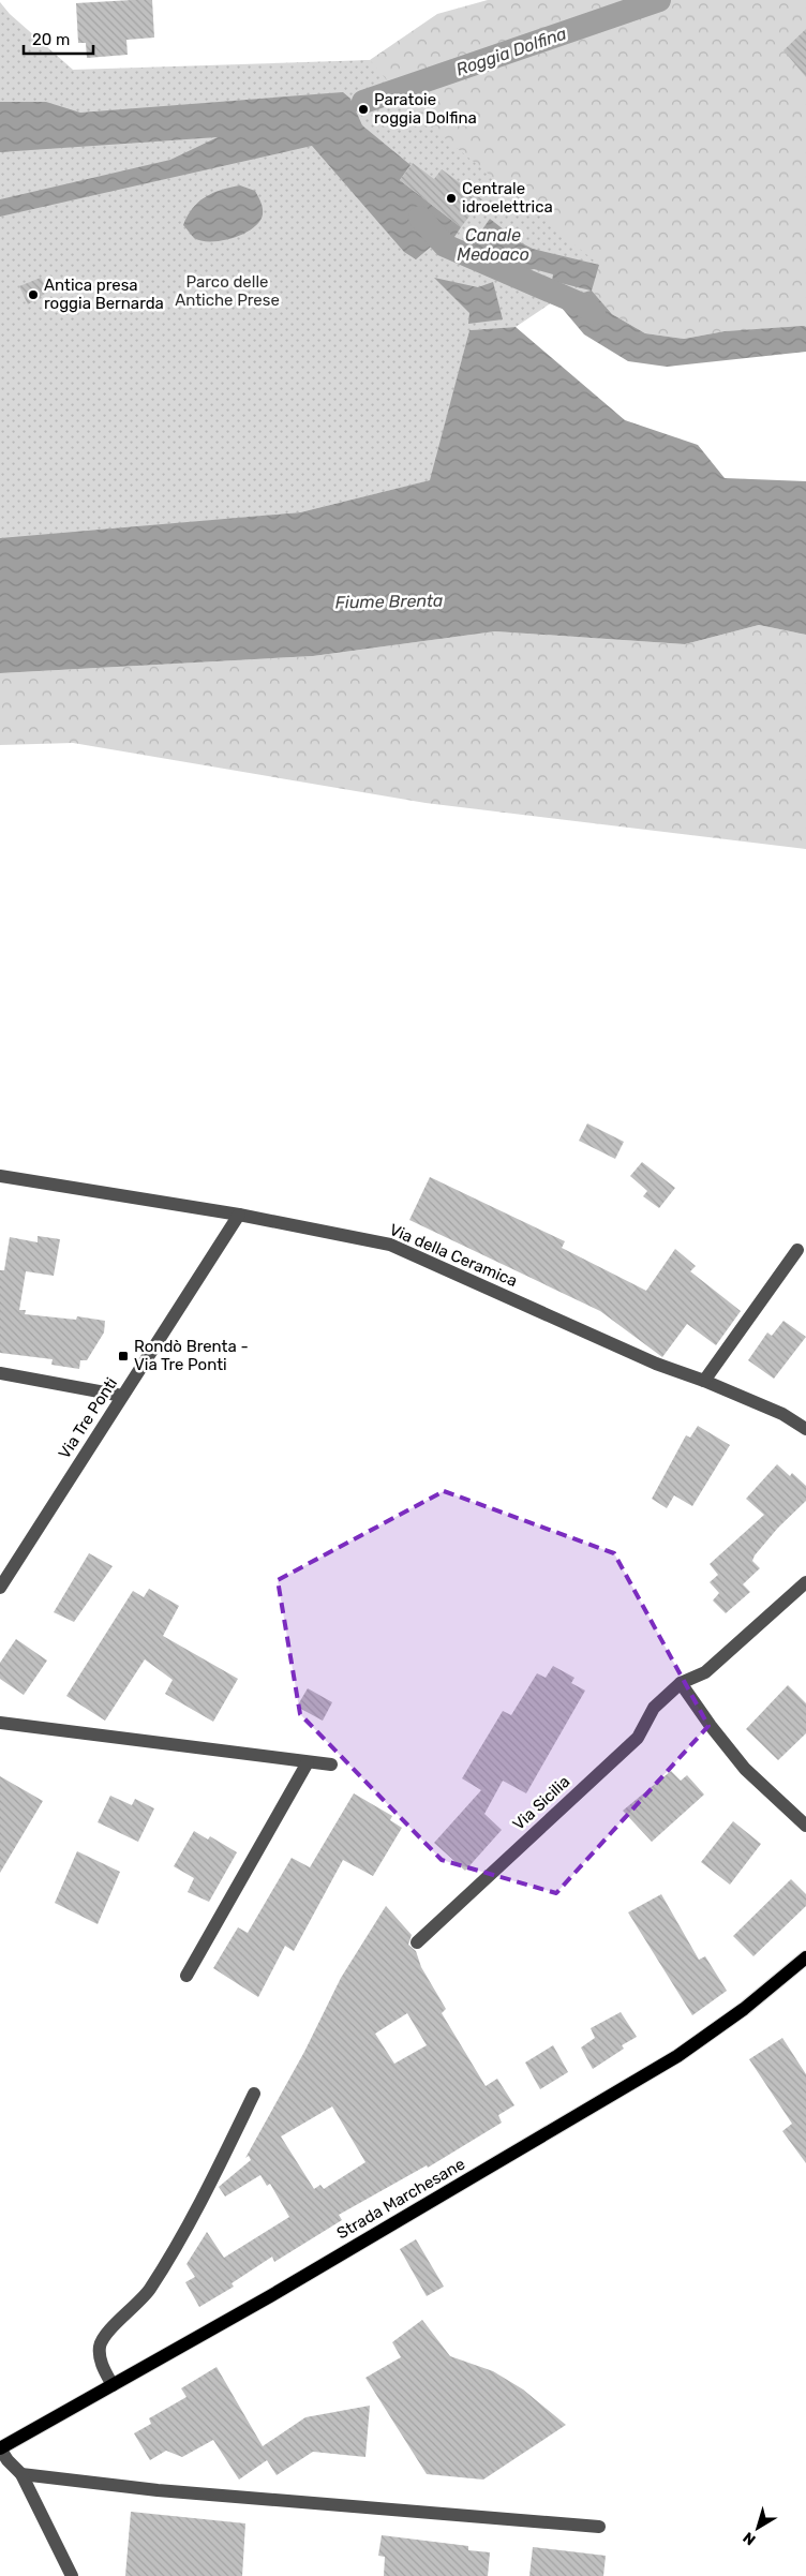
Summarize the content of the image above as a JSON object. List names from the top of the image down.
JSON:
{
  "streets": {
    "main road": ["Strada Marchesane"],
    "street": ["Via della Ceramica", "Via Tre Ponti", "Via Sicilia"]
  },
  "crossings": [
    ["Via della Ceramica", "Via Tre Ponti"]
  ],
  "water": ["Roggia Dolfina", "Canale Medoaco", "Fiume Brenta"],
  "parks": ["Parco delle Antiche Prese"],
  "places": {
    "other": ["Paratoie roggia Dolfina", "Centrale idroelettrica", "Antica presa roggia Bernarda"],
    "transit": ["Rondò Brenta - Via Tre Ponti"]
  },
  "scale_bar": "20 m",
  "north": "bottom left"
}
